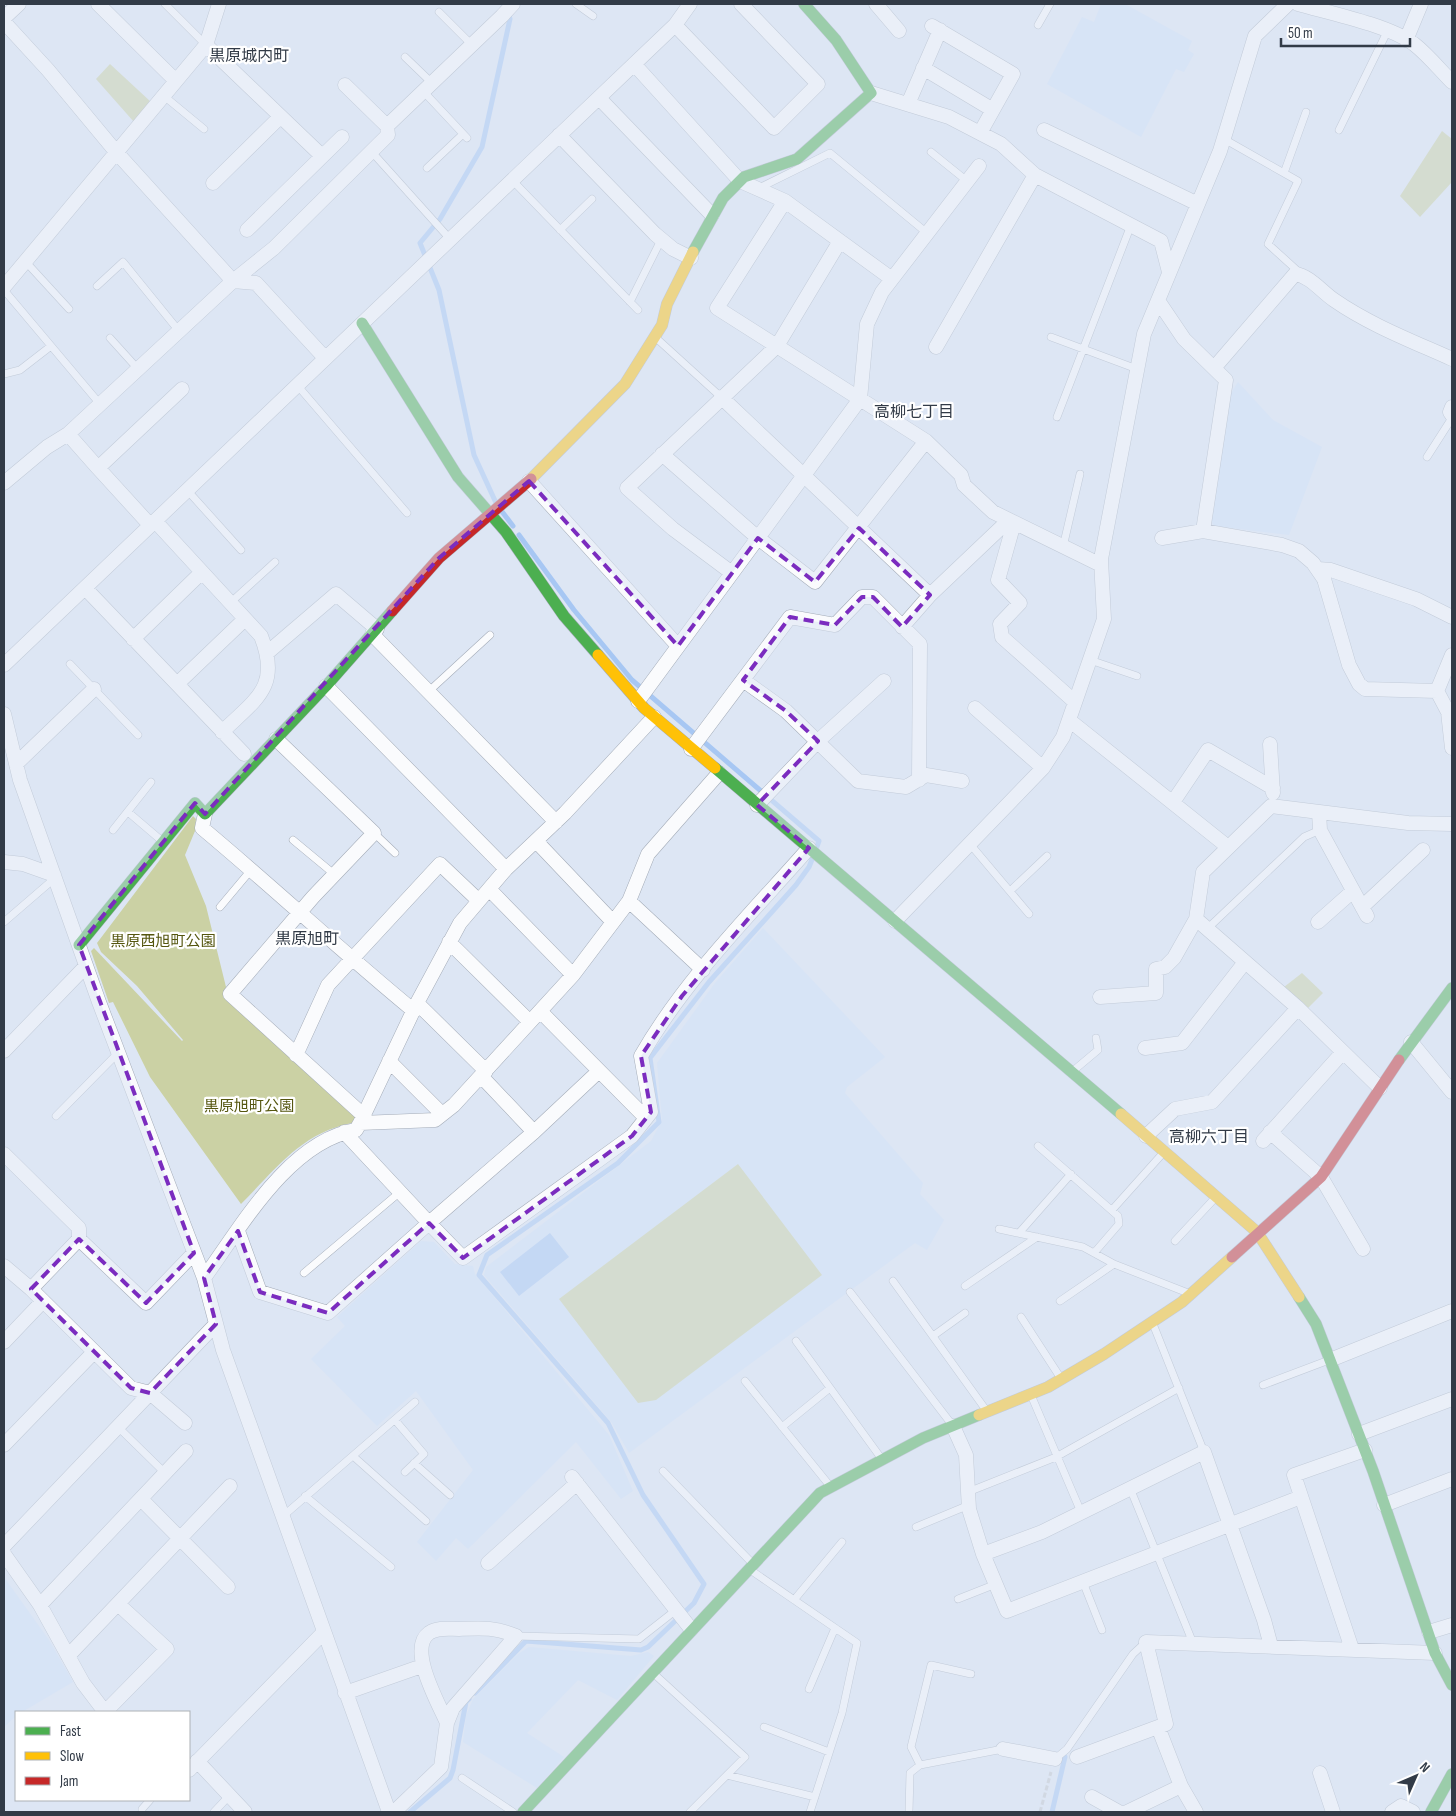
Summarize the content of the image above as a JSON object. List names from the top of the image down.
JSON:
{
  "districts": [
    "黒原城内町",
    "高柳七丁目",
    "黒原旭町",
    "高柳六丁目"
  ],
  "parks": ["黒原西旭町公園", "黒原旭町公園"],
  "legend": ["Fast", "Slow", "Jam"],
  "scale_bar": "50 m",
  "north": "top right"
}
